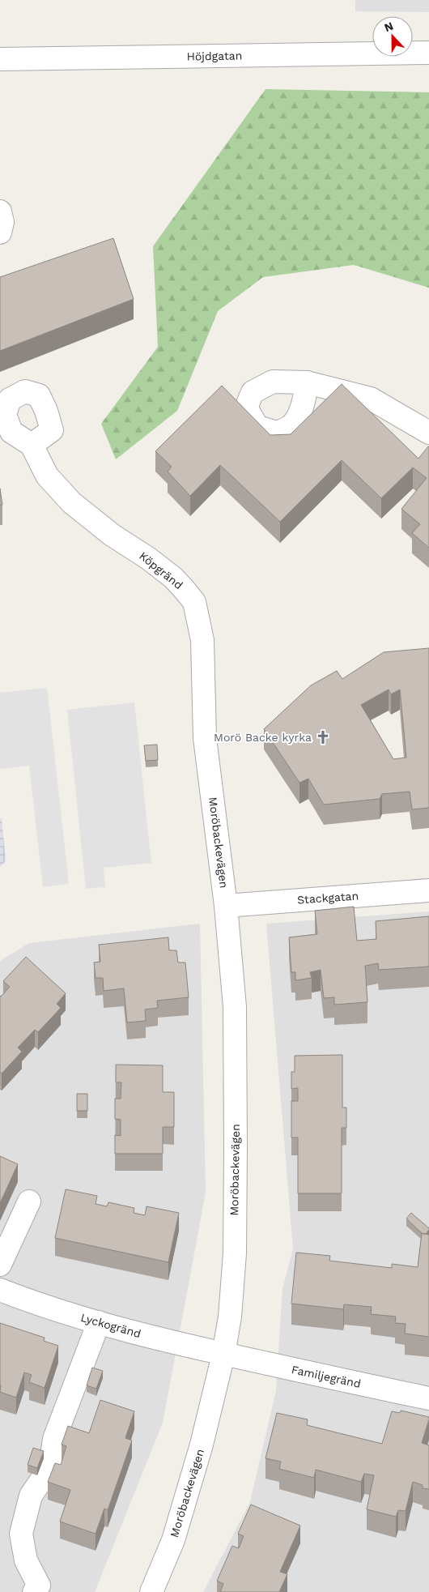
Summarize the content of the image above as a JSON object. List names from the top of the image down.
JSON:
{
  "streets": {
    "street": [
      "Höjdgatan",
      "Köpgränd",
      "Moröbackevägen",
      "Stackgatan",
      "Lyckogränd",
      "Familjegränd"
    ]
  },
  "crossings": [
    ["Köpgränd", "Moröbackevägen"],
    ["Moröbackevägen", "Stackgatan"],
    ["Moröbackevägen", "Lyckogränd"],
    ["Moröbackevägen", "Familjegränd"],
    ["Lyckogränd", "Familjegränd"]
  ],
  "places": {
    "church": ["Morö Backe kyrka"]
  },
  "north": "top"
}
